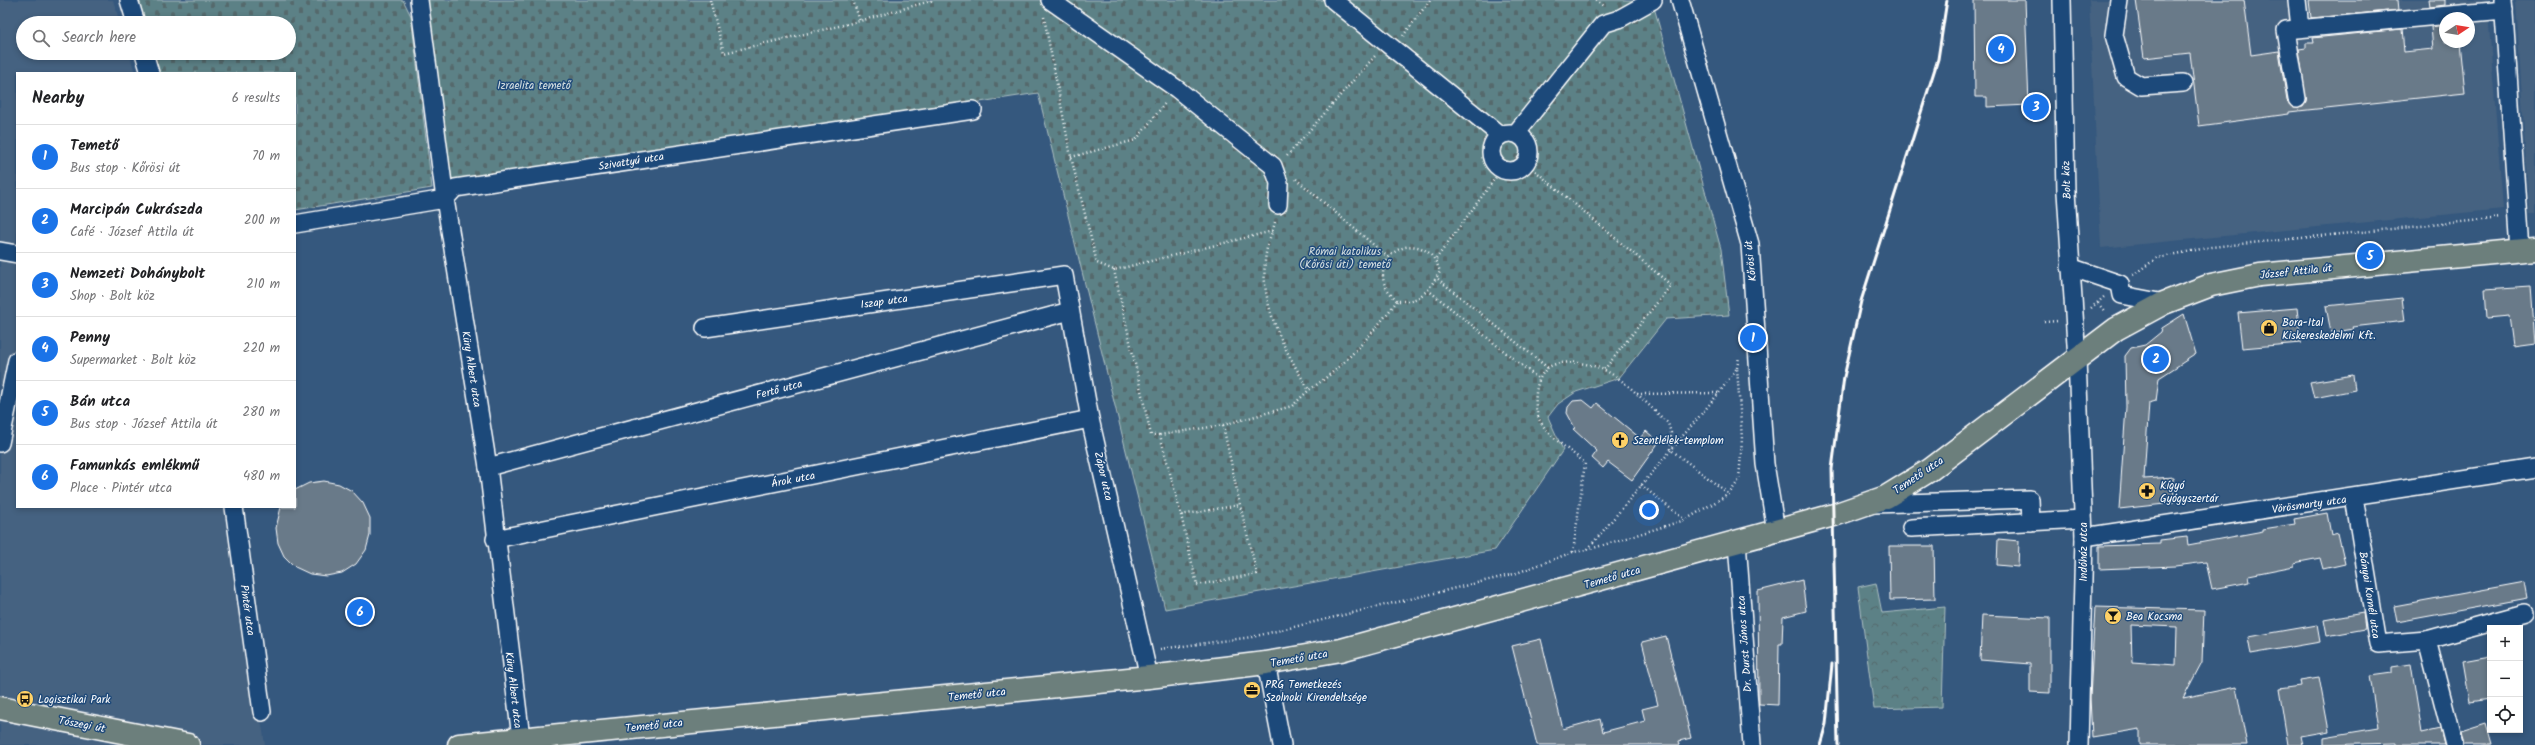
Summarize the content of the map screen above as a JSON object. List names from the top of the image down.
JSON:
{
  "streets": {
    "main road": ["József Attila út", "Temető utca", "Tószegi út"],
    "street": [
      "Szivattyú utca",
      "Bolt köz",
      "Kőrösi út",
      "Iszap utca",
      "Küry Albert utca",
      "Fertő utca",
      "Zápor utca",
      "Árok utca",
      "Vörösmarty utca",
      "Indóház utca",
      "Bányai Kornél utca",
      "Pintér utca",
      "Dr. Durst János utca"
    ]
  },
  "crossings": [
    ["Szivattyú utca", "Küry Albert utca"],
    ["Bolt köz", "József Attila út"],
    ["Bolt köz", "Temető utca"],
    ["Bolt köz", "Indóház utca"],
    ["Kőrösi út", "Temető utca"],
    ["József Attila út", "Temető utca"],
    ["József Attila út", "Indóház utca"],
    ["Iszap utca", "Zápor utca"],
    ["Küry Albert utca", "Fertő utca"],
    ["Küry Albert utca", "Temető utca"],
    ["Küry Albert utca", "Árok utca"],
    ["Fertő utca", "Zápor utca"],
    ["Temető utca", "Zápor utca"],
    ["Temető utca", "Indóház utca"],
    ["Temető utca", "Dr. Durst János utca"],
    ["Zápor utca", "Árok utca"],
    ["Vörösmarty utca", "Indóház utca"],
    ["Vörösmarty utca", "Bányai Kornél utca"]
  ],
  "parks": ["Izraelita temető", "Római katolikus (Kőrösi úti) temető"],
  "places": {
    "shop": ["Bora-Ital Kiskereskedelmi Kft."],
    "church": ["Szentlélek-templom"],
    "pharmacy": ["Kígyó Gyógyszertár"],
    "bar": ["Bea Kocsma"],
    "office": ["PRG Temetkezés Szolnoki Kirendeltsége"],
    "bus stop": ["Logisztikai Park"]
  },
  "north": "right",
  "page": {
    "search": "Search here",
    "pins": [
      "4",
      "3",
      "5",
      "1",
      "2",
      "6"
    ],
    "heading": ["Nearby", "6 results"],
    "list": [
      {
        "mark": "1",
        "name": "Temető",
        "note": "Bus stop · Kőrösi út",
        "value": "70 m"
      },
      {
        "mark": "2",
        "name": "Marcipán Cukrászda",
        "note": "Café · József Attila út",
        "value": "200 m"
      },
      {
        "mark": "3",
        "name": "Nemzeti Dohánybolt",
        "note": "Shop · Bolt köz",
        "value": "210 m"
      },
      {
        "mark": "4",
        "name": "Penny",
        "note": "Supermarket · Bolt köz",
        "value": "220 m"
      },
      {
        "mark": "5",
        "name": "Bán utca",
        "note": "Bus stop · József Attila út",
        "value": "280 m"
      },
      {
        "mark": "6",
        "name": "Famunkás emlékmű",
        "note": "Place · Pintér utca",
        "value": "480 m"
      }
    ],
    "map_buttons": ["+", "−"]
  }
}
